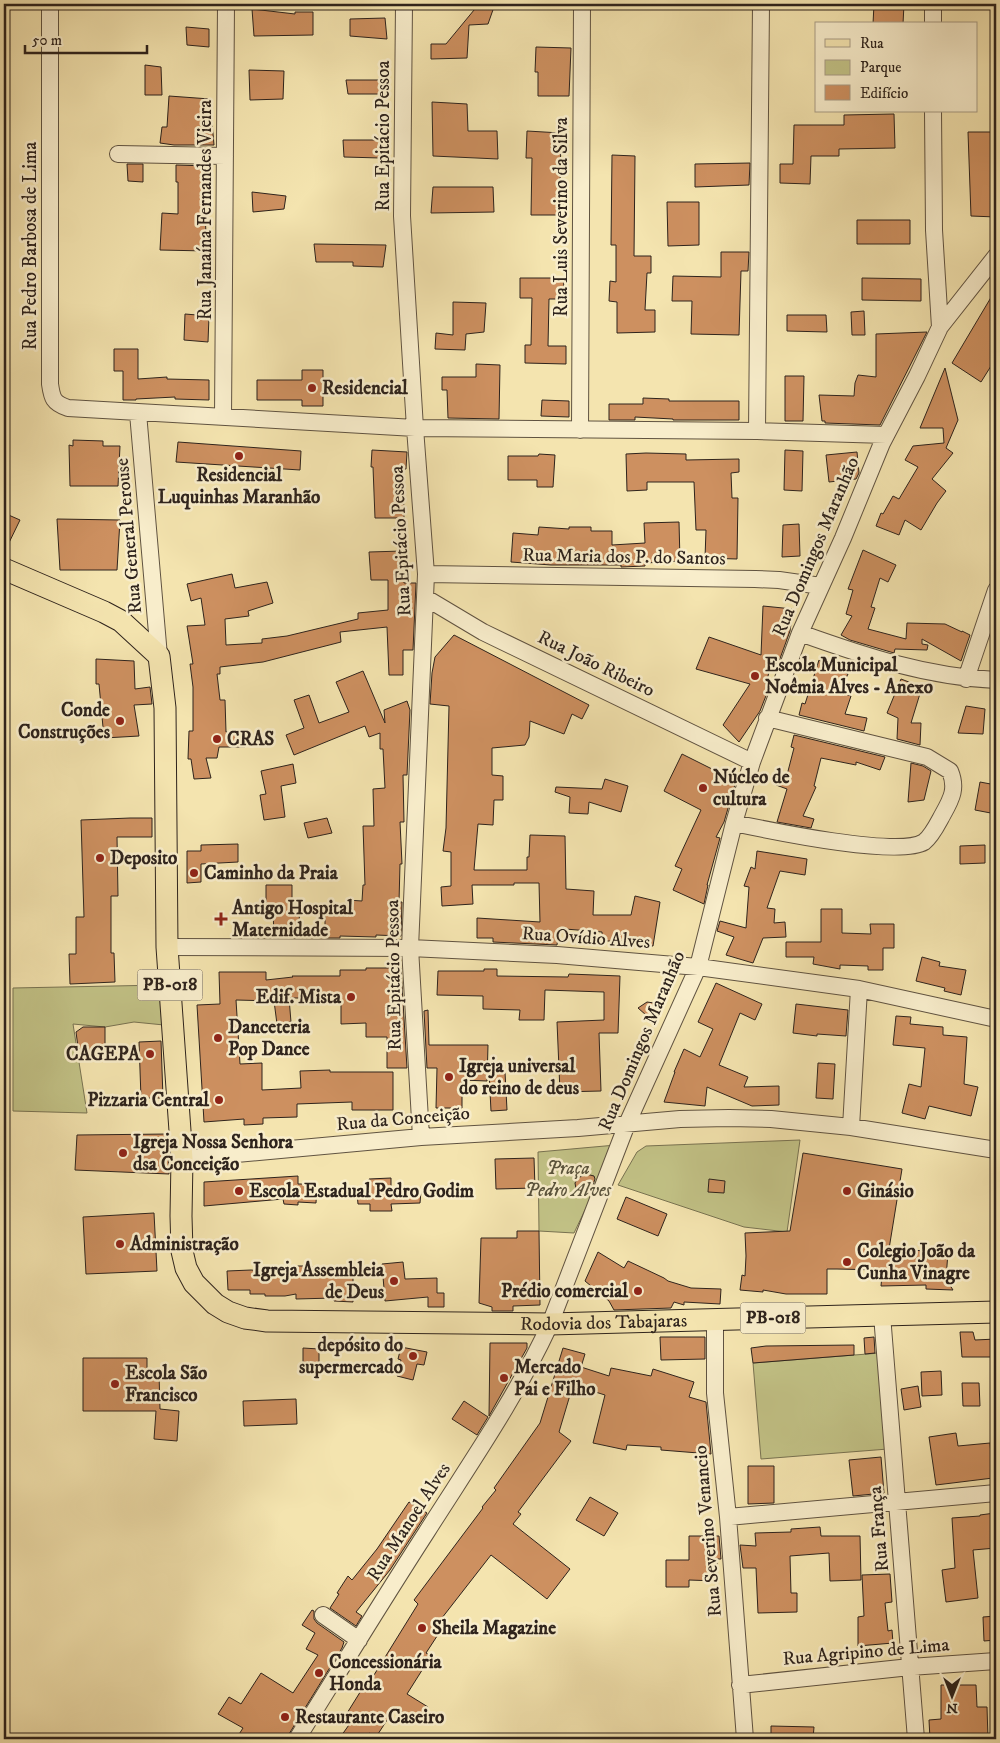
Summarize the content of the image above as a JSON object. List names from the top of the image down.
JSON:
{
  "streets": {
    "main road": ["PB-018", "Rodovia dos Tabajaras"],
    "street": [
      "Rua Epitácio Pessoa",
      "Rua Janaína Fernandes Vieira",
      "Rua Luis Severino da Silva",
      "Rua Pedro Barbosa de Lima",
      "Rua General Perouse",
      "Rua Domingos Maranhão",
      "Rua Maria dos P. do Santos",
      "Rua João Ribeiro",
      "Rua Ovídio Alves",
      "Rua da Conceição",
      "Rua Manoel Alves",
      "Rua França",
      "Rua Severino Venancio",
      "Rua Agripino de Lima"
    ]
  },
  "crossings": [
    ["Rua Epitácio Pessoa", "Rua Pedro Barbosa de Lima"],
    ["Rua Epitácio Pessoa", "Rua Maria dos P. do Santos"],
    ["Rua Epitácio Pessoa", "Rua João Ribeiro"],
    ["Rua Epitácio Pessoa", "Rua Ovídio Alves"],
    ["Rua Epitácio Pessoa", "Rua da Conceição"],
    ["Rua Janaína Fernandes Vieira", "Rua Pedro Barbosa de Lima"],
    ["Rua Luis Severino da Silva", "Rua Pedro Barbosa de Lima"],
    ["Rua Pedro Barbosa de Lima", "Rua General Perouse"],
    ["Rua Pedro Barbosa de Lima", "Rua Domingos Maranhão"],
    ["Rua General Perouse", "PB-018"],
    ["Rua Domingos Maranhão", "Rua Maria dos P. do Santos"],
    ["Rua Domingos Maranhão", "Rua João Ribeiro"],
    ["Rua Domingos Maranhão", "Rua Ovídio Alves"],
    ["Rua Domingos Maranhão", "Rua da Conceição"],
    ["Rua Domingos Maranhão", "Rodovia dos Tabajaras"],
    ["Rua Domingos Maranhão", "Rua Manoel Alves"],
    ["Rua Ovídio Alves", "PB-018"],
    ["PB-018", "Rua da Conceição"],
    ["PB-018", "Rodovia dos Tabajaras"],
    ["Rua da Conceição", "Rodovia dos Tabajaras"],
    ["Rodovia dos Tabajaras", "Rua Manoel Alves"],
    ["Rodovia dos Tabajaras", "Rua França"],
    ["Rodovia dos Tabajaras", "Rua Severino Venancio"],
    ["Rua França", "Rua Agripino de Lima"],
    ["Rua Severino Venancio", "Rua Agripino de Lima"]
  ],
  "parks": ["Praça Pedro Alves"],
  "places": {
    "other": [
      "Residencial",
      "Residencial Luquinhas Maranhão",
      "Escola Municipal Noêmia Alves - Anexo",
      "Conde Construções",
      "CRAS",
      "Núcleo de cultura",
      "Deposito",
      "Caminho da Praia",
      "Edif. Mista",
      "Danceteria Pop Dance",
      "CAGEPA",
      "Igreja universal do reino de deus",
      "Pizzaria Central",
      "Igreja Nossa Senhora dsa Conceição",
      "Escola Estadual Pedro Godim",
      "Ginásio",
      "Administração",
      "Colegio João da Cunha Vinagre",
      "Igreja Assembleia de Deus",
      "Prédio comercial",
      "depósito do supermercado",
      "Mercado Pai e Filho",
      "Escola São Francisco",
      "Sheila Magazine",
      "Concessionária Honda",
      "Restaurante Caseiro"
    ],
    "health": ["Antigo Hospital Maternidade"]
  },
  "legend": ["Rua", "Parque", "Edifício"],
  "scale_bar": "50 m",
  "north": "bottom"
}
